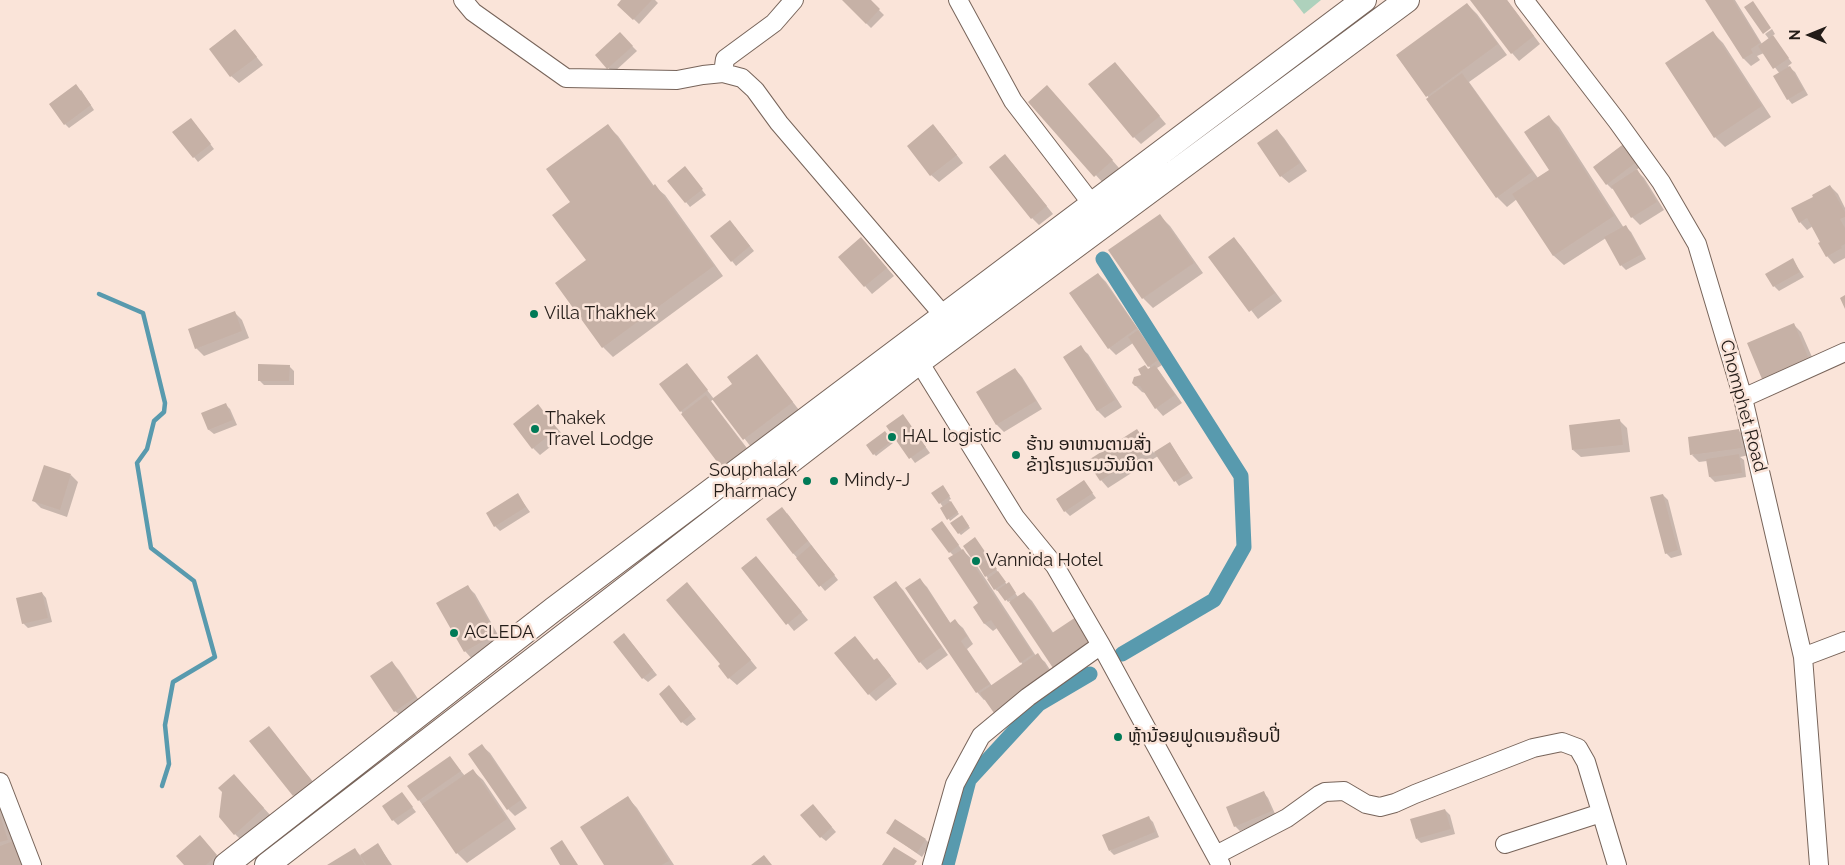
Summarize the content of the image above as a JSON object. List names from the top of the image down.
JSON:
{
  "streets": {
    "street": ["Chomphet Road"]
  },
  "places": [
    "Villa Thakhek",
    "Thakek Travel Lodge",
    "HAL logistic",
    "ຮ້ານ ອາຫານຕາມສັ່ງ ຂ້າງໂຮງແຮມວັນນິດາ",
    "Souphalak Pharmacy",
    "Mindy-J",
    "Vannida Hotel",
    "ACLEDA",
    "ຫຼ້ານ້ອຍຟູດແອນຄ໊ອບປີ່"
  ],
  "north": "left"
}
